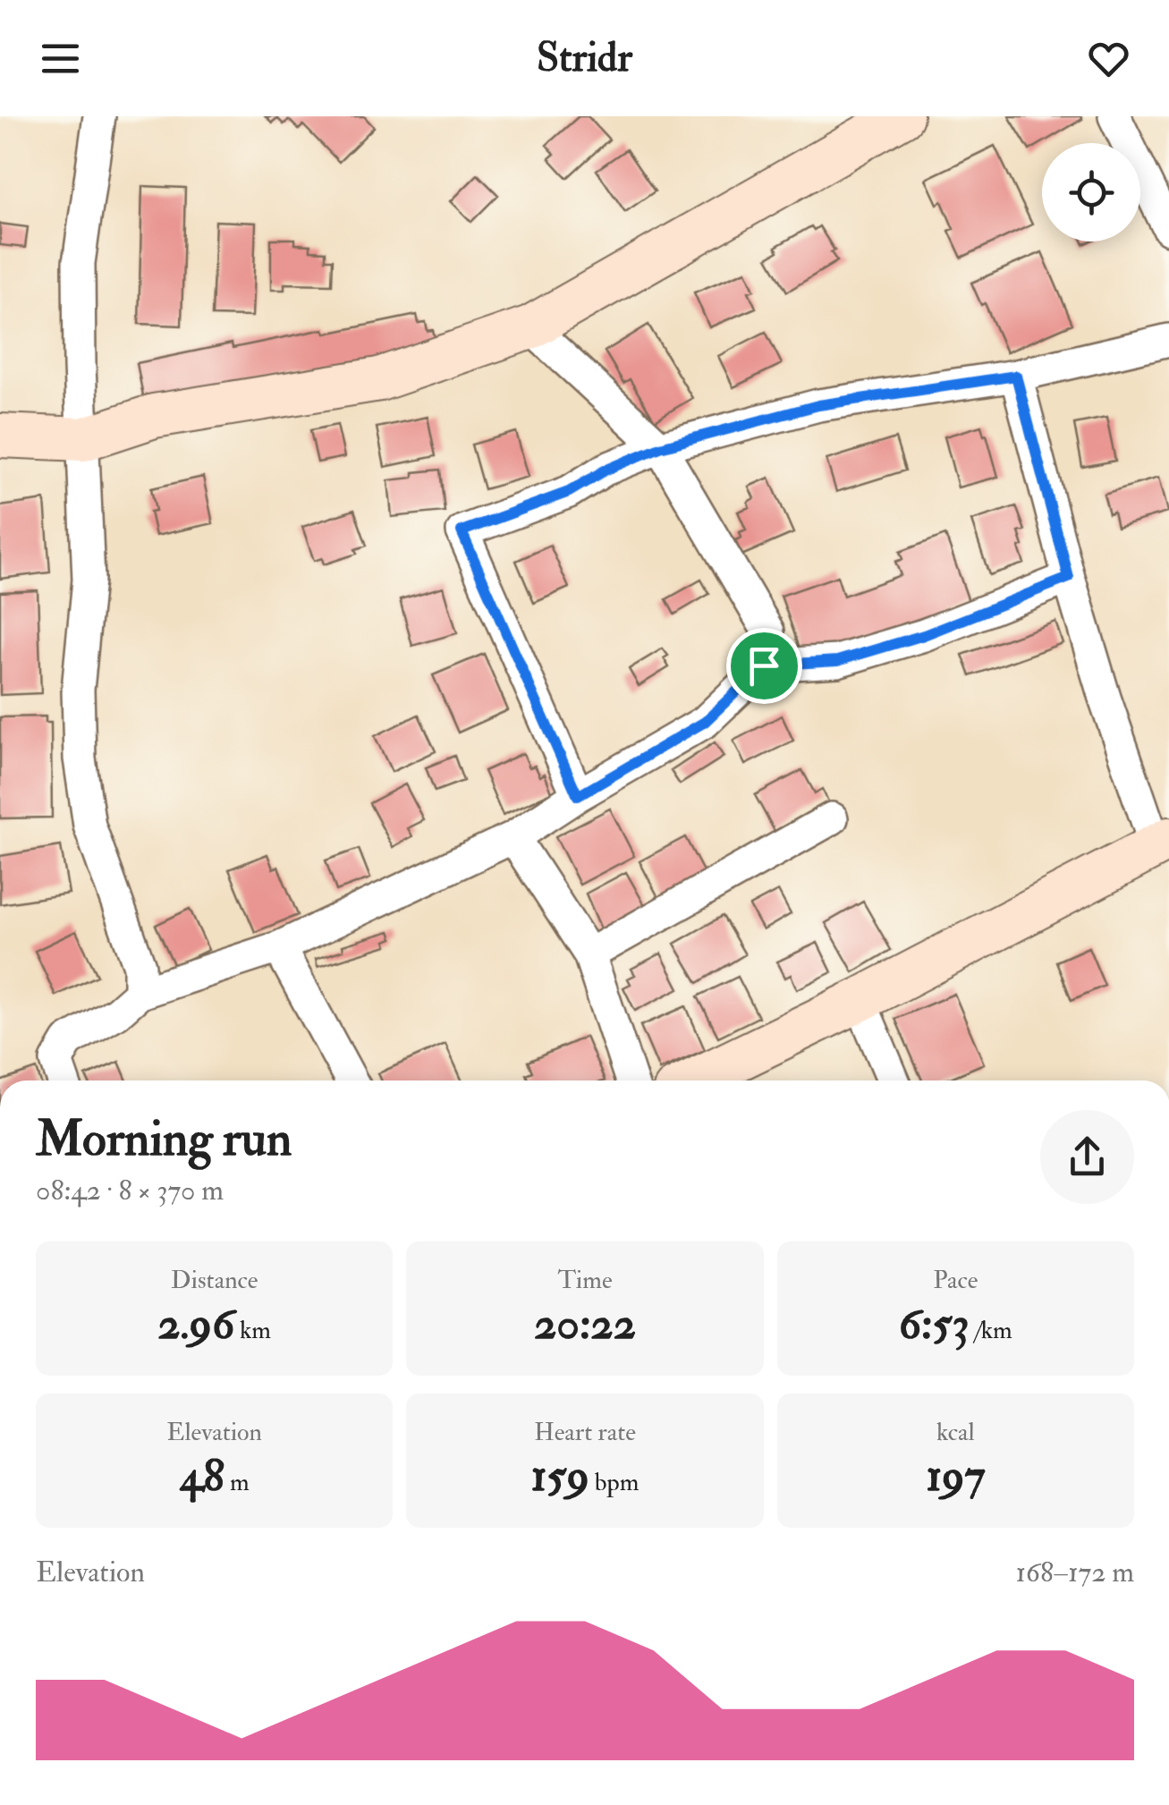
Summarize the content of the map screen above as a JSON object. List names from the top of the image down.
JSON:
{
  "page": {
    "header": "Stridr",
    "heading": ["Morning run", "08:42 · 8 × 370 m"],
    "stats": [
      ["Distance", "2.96 km"],
      ["Time", "20:22"],
      ["Pace", "6:53 /km"],
      ["Elevation", "48 m"],
      ["Heart rate", "159 bpm"],
      ["kcal", "197"]
    ],
    "chart": ["Elevation", "168–172 m"]
  }
}
